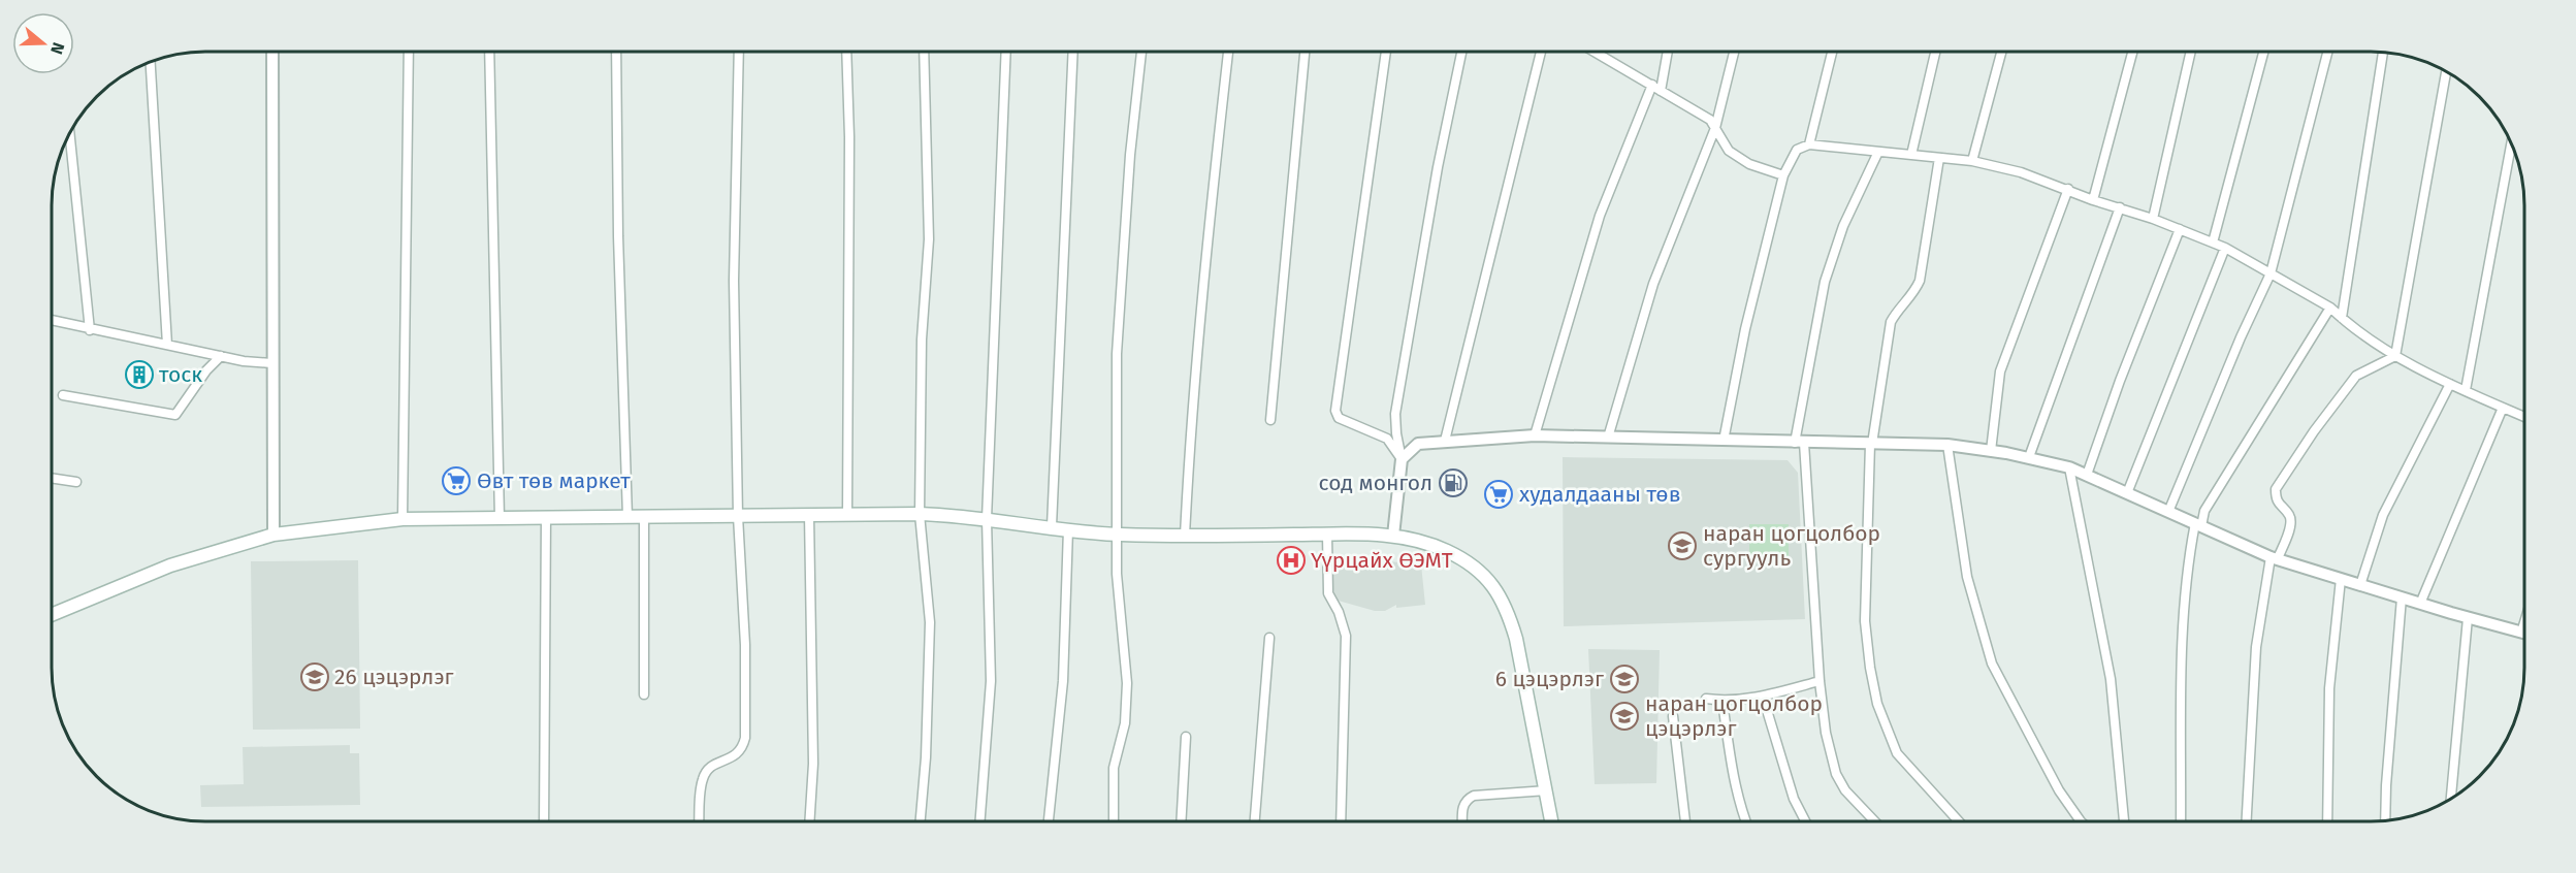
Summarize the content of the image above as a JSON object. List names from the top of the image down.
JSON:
{
  "places": {
    "building": ["тоск"],
    "supermarket": ["Өвт төв маркет", "худалдааны төв"],
    "fuel station": ["сод монгол"],
    "school or university": [
      "наран цогцолбор сургууль",
      "26 цэцэрлэг",
      "6 цэцэрлэг",
      "наран цогцолбор цэцэрлэг"
    ],
    "hospital": ["Үүрцайх ӨЭМТ"]
  },
  "north": "right"
}
